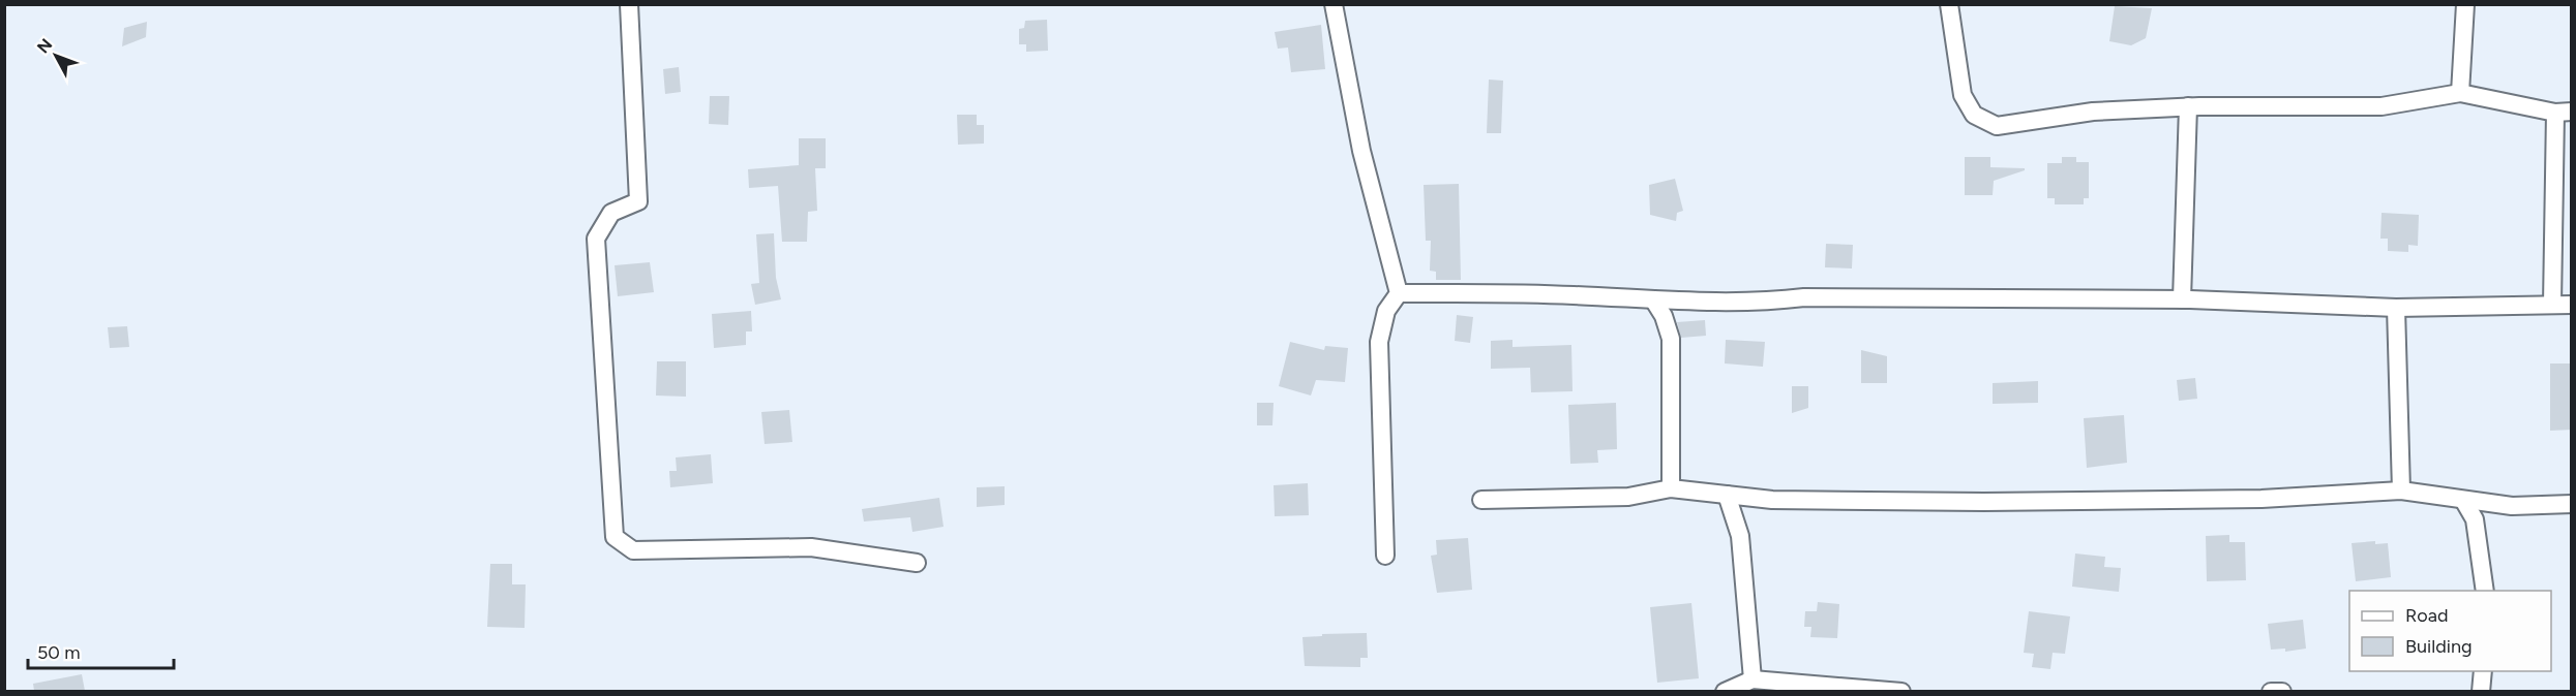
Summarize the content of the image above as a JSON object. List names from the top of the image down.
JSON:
{
  "legend": ["Road", "Building"],
  "scale_bar": "50 m",
  "north": "top left"
}
